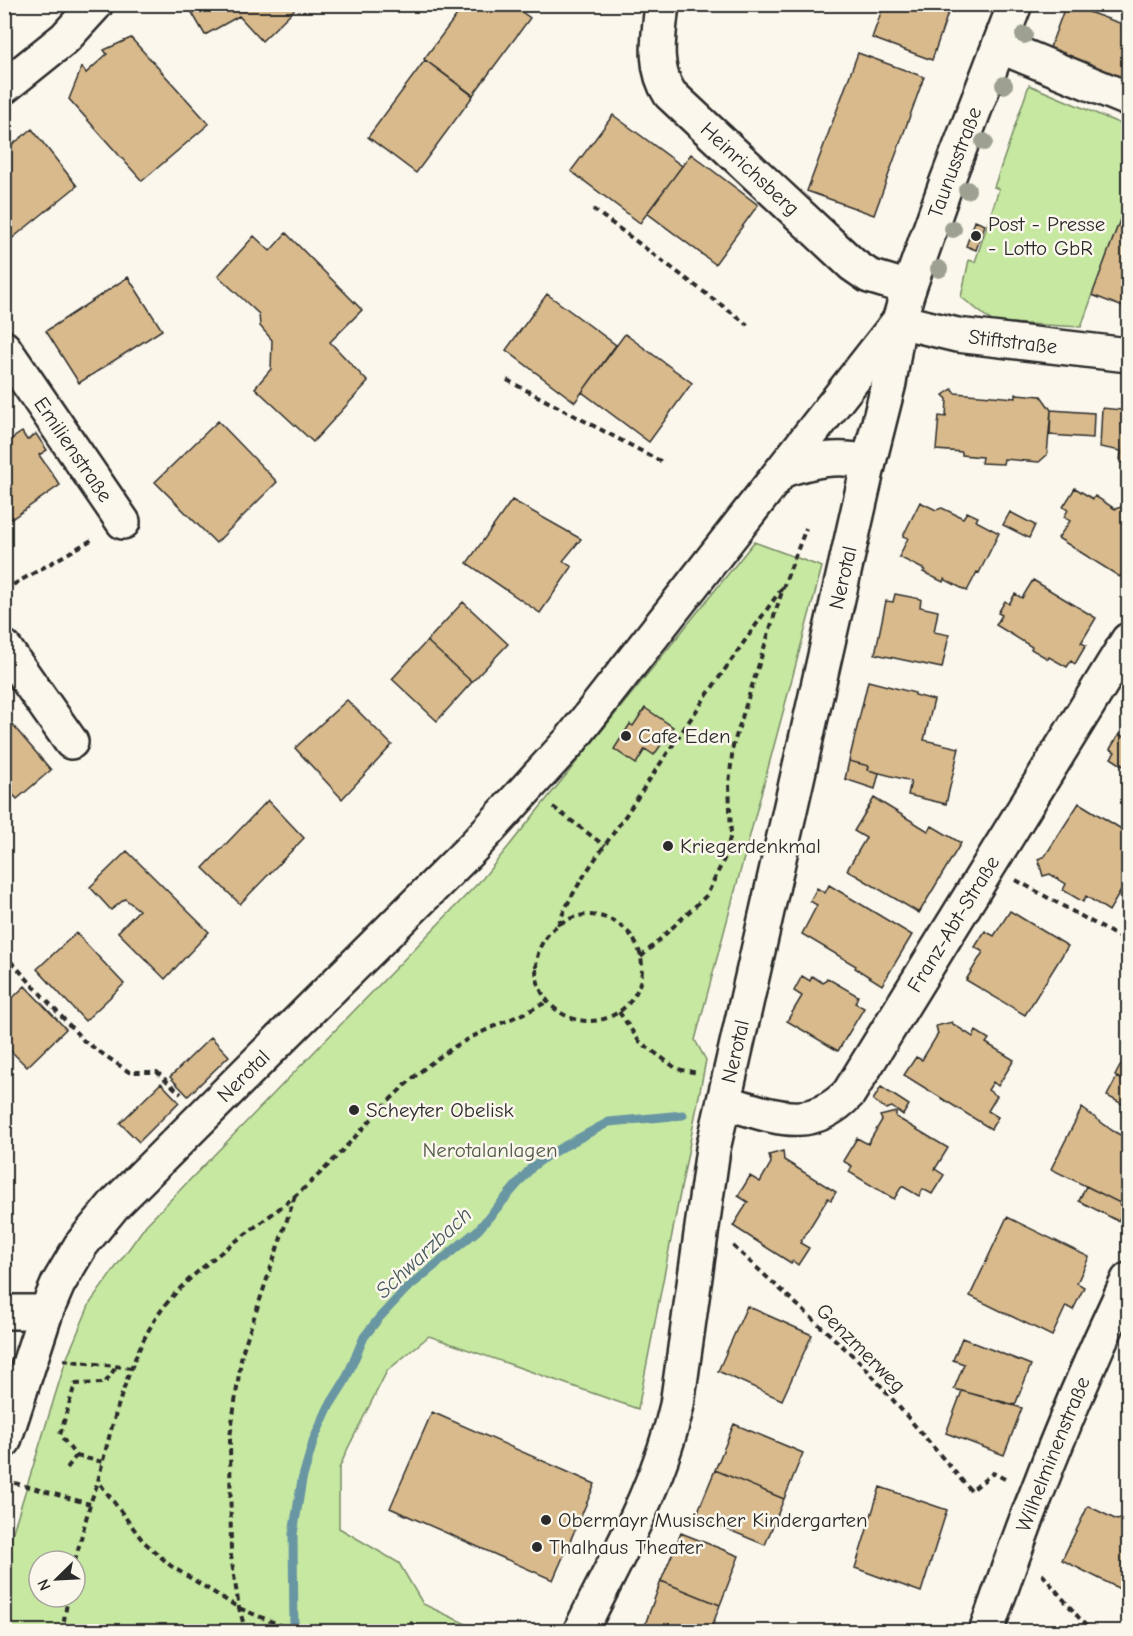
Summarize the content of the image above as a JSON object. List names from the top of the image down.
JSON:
{
  "streets": {
    "street": [
      "Taunusstraße",
      "Heinrichsberg",
      "Stiftstraße",
      "Emilienstraße",
      "Nerotal",
      "Franz-Abt-Straße",
      "Wilhelminenstraße"
    ],
    "path": ["Genzmerweg"]
  },
  "crossings": [
    ["Taunusstraße", "Heinrichsberg"],
    ["Taunusstraße", "Stiftstraße"],
    ["Taunusstraße", "Nerotal"],
    ["Stiftstraße", "Nerotal"],
    ["Nerotal", "Franz-Abt-Straße"]
  ],
  "water": ["Schwarzbach"],
  "parks": ["Nerotalanlagen"],
  "places": [
    "Post - Presse - Lotto GbR",
    "Cafe Eden",
    "Kriegerdenkmal",
    "Scheyter Obelisk",
    "Obermayr Musischer Kindergarten",
    "Thalhaus Theater"
  ],
  "north": "bottom left"
}
